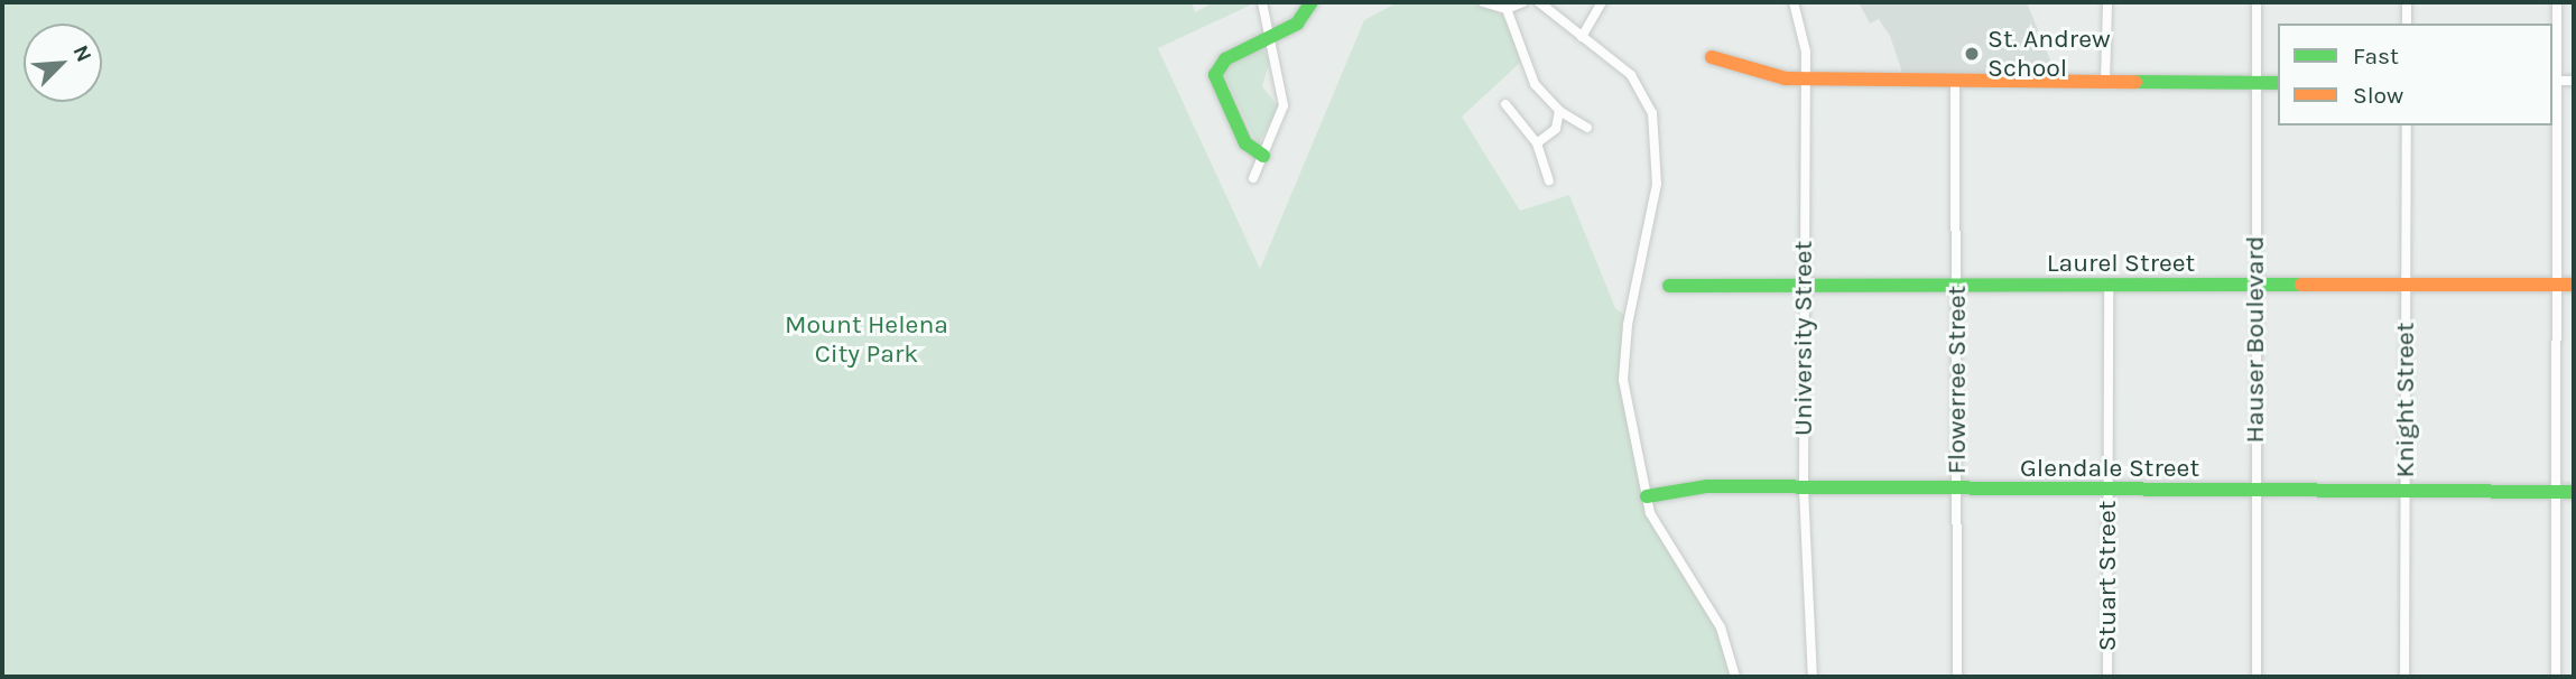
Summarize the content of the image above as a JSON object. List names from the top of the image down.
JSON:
{
  "streets": {
    "street": [
      "Laurel Street",
      "University Street",
      "Hauser Boulevard",
      "Flowerree Street",
      "Knight Street",
      "Glendale Street",
      "Stuart Street"
    ]
  },
  "crossings": [
    ["Laurel Street", "University Street"],
    ["Laurel Street", "Hauser Boulevard"],
    ["Laurel Street", "Flowerree Street"],
    ["Laurel Street", "Knight Street"],
    ["Laurel Street", "Stuart Street"],
    ["University Street", "Glendale Street"],
    ["Hauser Boulevard", "Glendale Street"],
    ["Flowerree Street", "Glendale Street"],
    ["Knight Street", "Glendale Street"],
    ["Glendale Street", "Stuart Street"]
  ],
  "parks": ["Mount Helena City Park"],
  "places": ["St. Andrew School"],
  "legend": ["Fast", "Slow"],
  "north": "top right"
}
